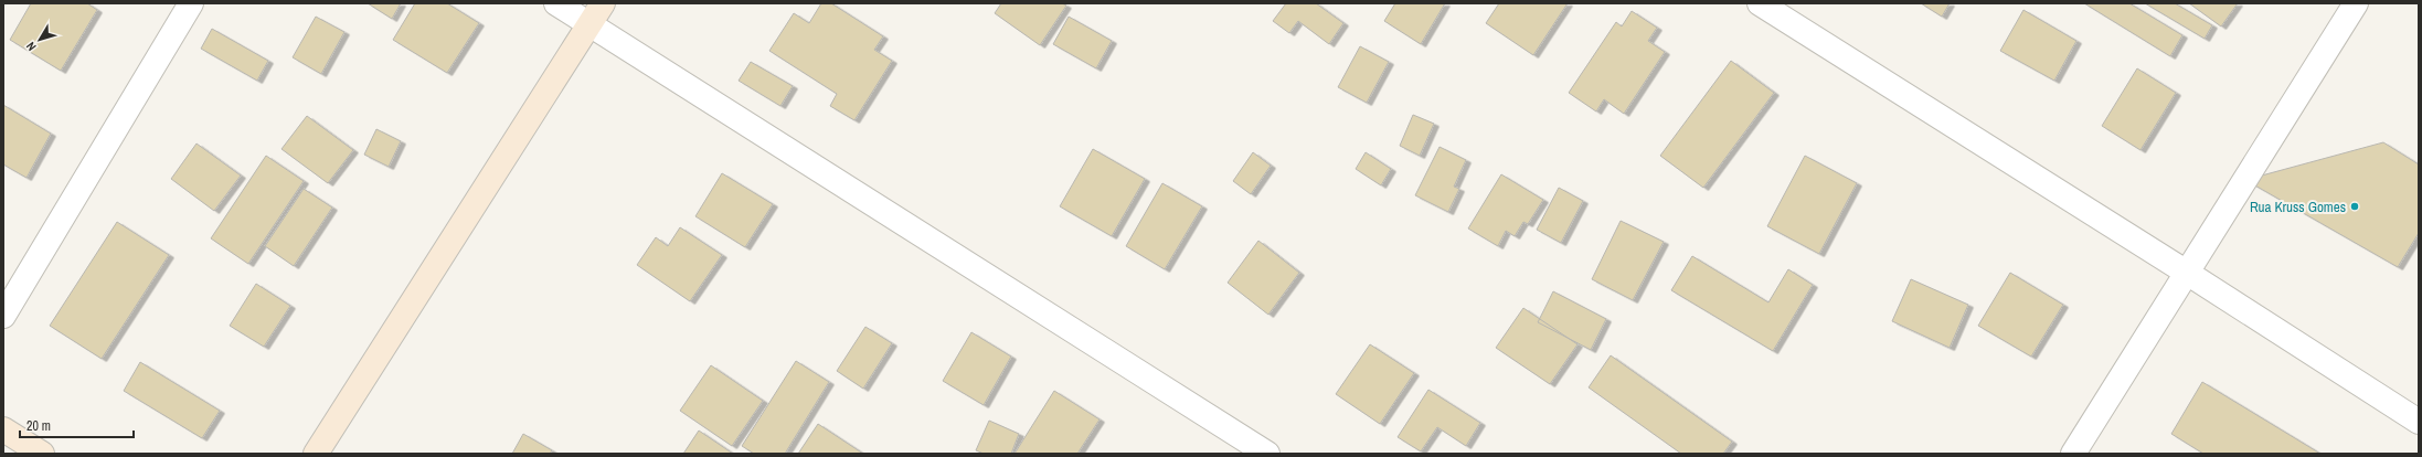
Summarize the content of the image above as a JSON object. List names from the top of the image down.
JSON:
{
  "places": ["Rua Kruss Gomes"],
  "scale_bar": "20 m",
  "north": "bottom left"
}
